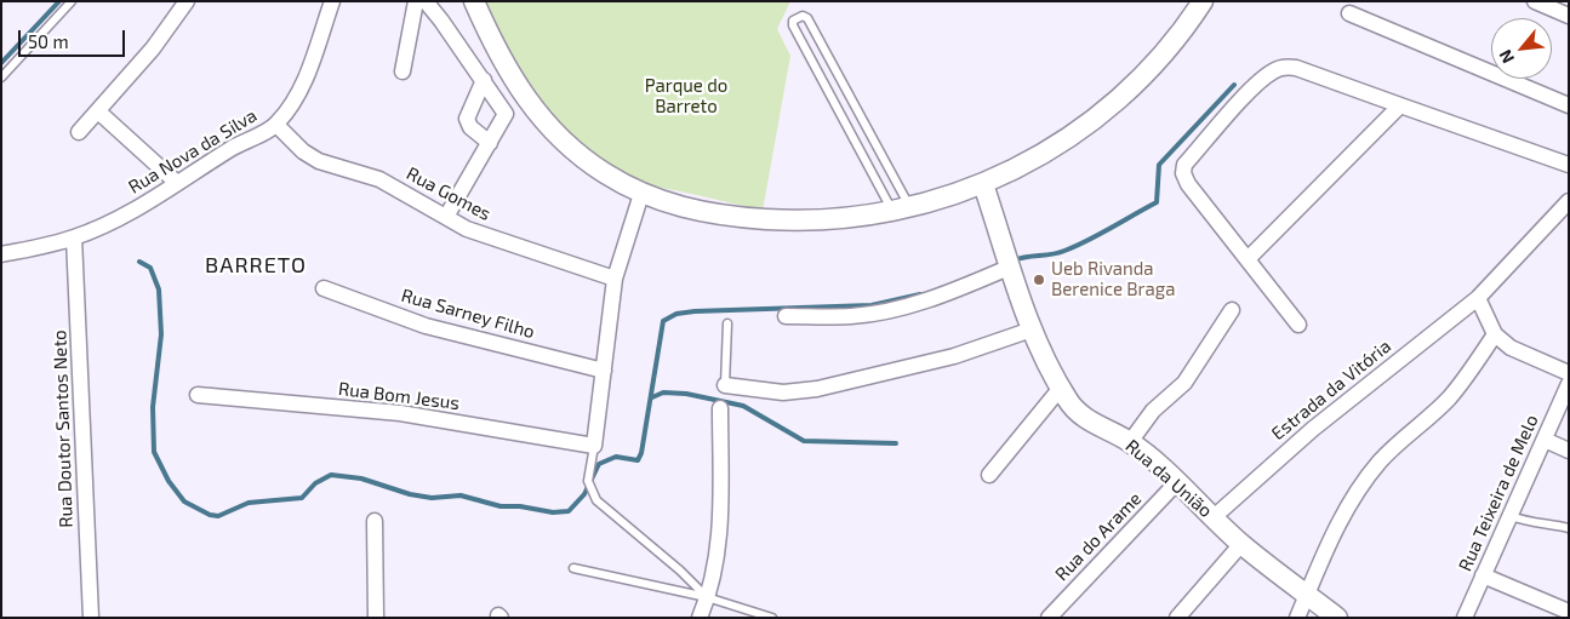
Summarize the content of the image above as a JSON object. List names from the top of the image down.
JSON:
{
  "streets": {
    "street": [
      "Rua Nova da Silva",
      "Rua Gomes",
      "Rua Sarney Filho",
      "Estrada da Vitória",
      "Rua Bom Jesus",
      "Rua Doutor Santos Neto",
      "Rua da União",
      "Rua Teixeira de Melo",
      "Rua do Arame"
    ]
  },
  "crossings": [
    ["Rua Nova da Silva", "Rua Gomes"],
    ["Rua Nova da Silva", "Rua Doutor Santos Neto"],
    ["Estrada da Vitória", "Rua da União"],
    ["Rua da União", "Rua do Arame"]
  ],
  "districts": ["BARRETO"],
  "parks": ["Parque do Barreto"],
  "places": ["Ueb Rivanda Berenice Braga"],
  "scale_bar": "50 m",
  "north": "bottom left"
}
